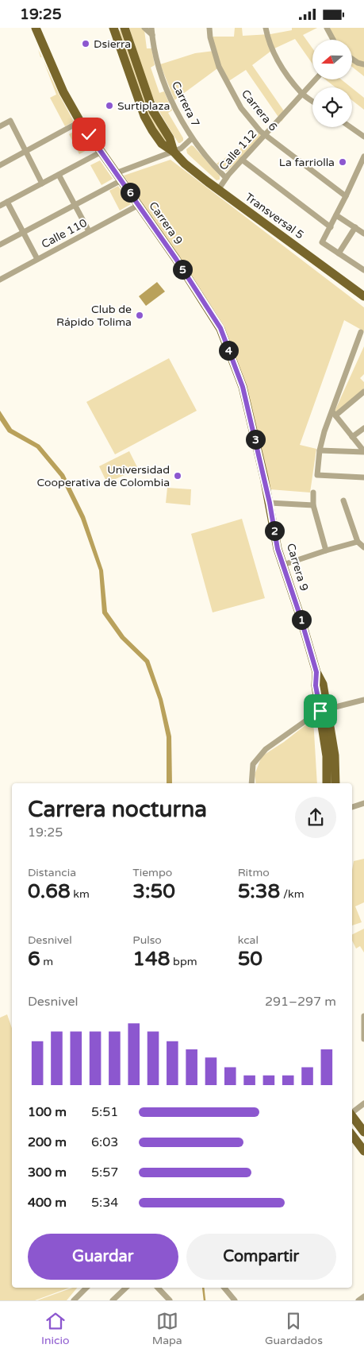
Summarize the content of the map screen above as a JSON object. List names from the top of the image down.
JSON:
{
  "streets": {
    "main road": ["Transversal 5", "Carrera 9"],
    "street": [
      "Carrera 7",
      "Carrera 6",
      "Calle 112",
      "Calle 110"
    ]
  },
  "crossings": [
    ["Carrera 7", "Calle 112"],
    ["Carrera 6", "Calle 112"],
    ["Calle 112", "Transversal 5"],
    ["Carrera 9", "Calle 110"]
  ],
  "places": [
    "Dsierra",
    "Surtiplaza",
    "La farriolla",
    "Club de Rápido Tolima",
    "Universidad Cooperativa de Colombia"
  ],
  "north": "left",
  "page": {
    "status": "19:25",
    "pins": [
      "6",
      "5",
      "4",
      "3",
      "2",
      "1"
    ],
    "heading": ["Carrera nocturna", "19:25"],
    "stats": [
      ["Distancia", "0.68 km"],
      ["Tiempo", "3:50"],
      ["Ritmo", "5:38 /km"],
      ["Desnivel", "6 m"],
      ["Pulso", "148 bpm"],
      ["kcal", "50"]
    ],
    "chart": ["Desnivel", "291–297 m"],
    "list": [
      {
        "name": "100 m",
        "note": "5:51"
      },
      {
        "name": "200 m",
        "note": "6:03"
      },
      {
        "name": "300 m",
        "note": "5:57"
      },
      {
        "name": "400 m",
        "note": "5:34"
      }
    ],
    "buttons": ["Guardar", "Compartir"],
    "tabs": ["Inicio", "Mapa", "Guardados"]
  }
}
